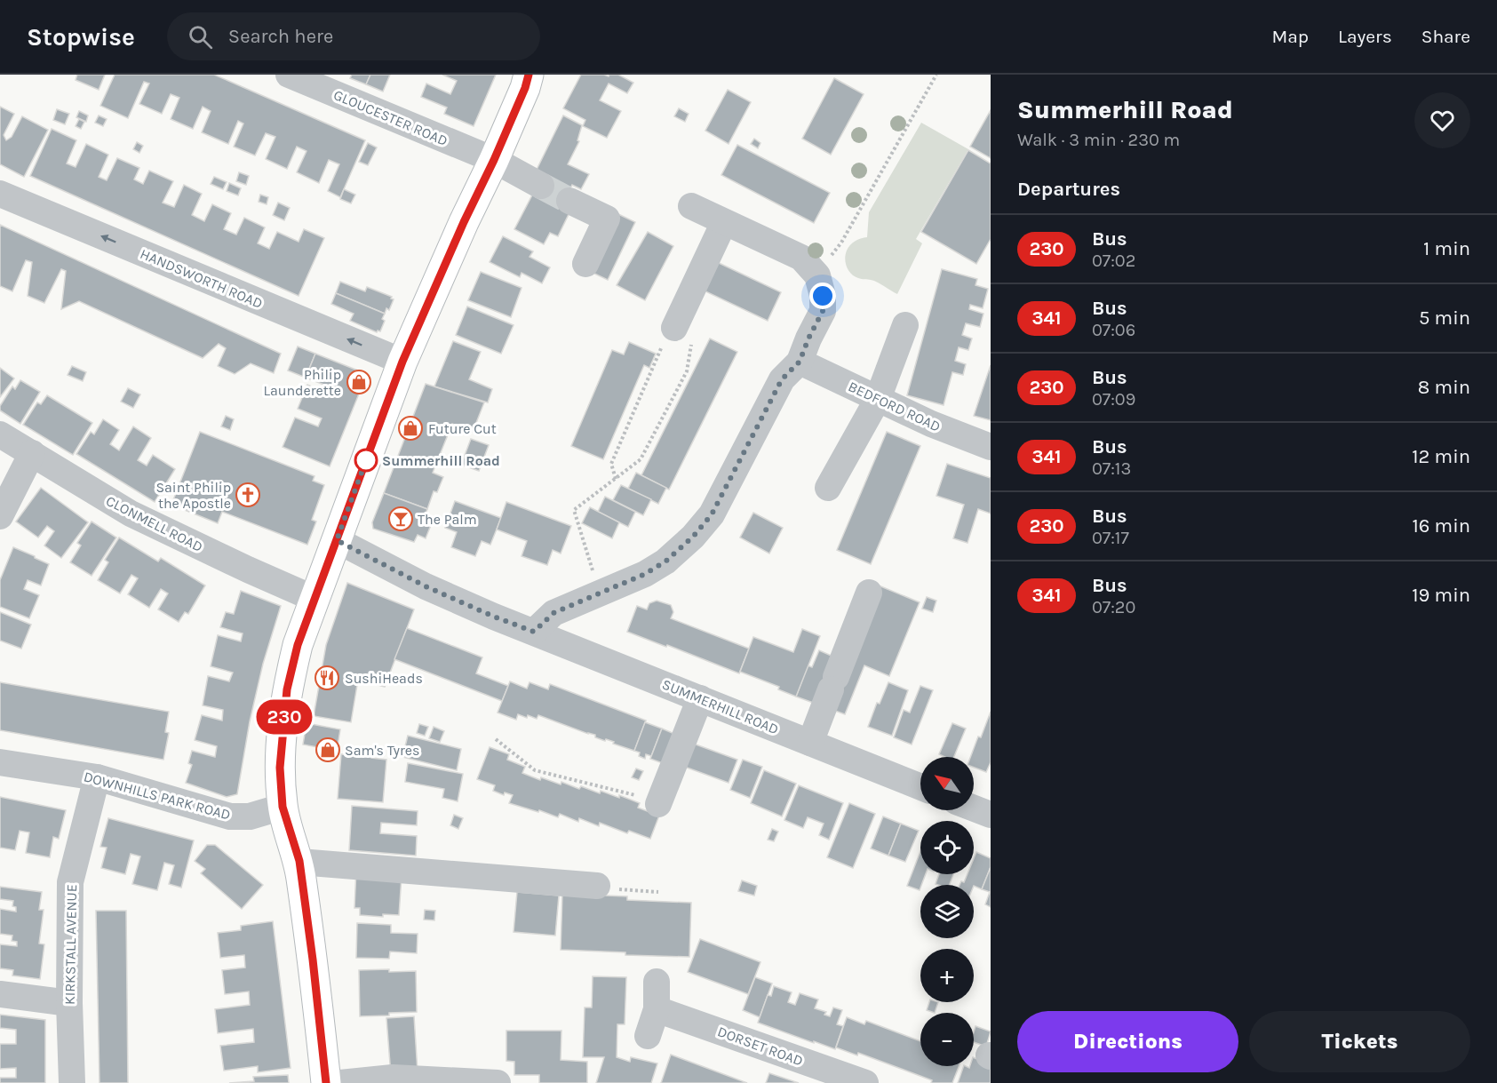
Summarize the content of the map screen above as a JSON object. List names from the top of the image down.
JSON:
{
  "streets": {
    "street": [
      "GLOUCESTER ROAD",
      "HANDSWORTH ROAD",
      "BEDFORD ROAD",
      "CLONMELL ROAD",
      "SUMMERHILL ROAD",
      "DOWNHILLS PARK ROAD",
      "KIRKSTALL AVENUE",
      "DORSET ROAD"
    ]
  },
  "crossings": [
    ["DOWNHILLS PARK ROAD", "KIRKSTALL AVENUE"]
  ],
  "one_way": ["HANDSWORTH ROAD"],
  "places": {
    "shop": ["Philip Launderette", "Future Cut", "Sam's Tyres"],
    "other": ["Summerhill Road"],
    "church": ["Saint Philip the Apostle"],
    "bar": ["The Palm"],
    "restaurant": ["SushiHeads"]
  },
  "lines": ["bus line 230"],
  "north": "top left",
  "page": {
    "header": "Stopwise",
    "search": "Search here",
    "nav": ["Map", "Layers", "Share"],
    "on_map": "230",
    "heading": [
      ["Summerhill Road", "Walk · 3 min · 230 m"],
      "Departures"
    ],
    "list": [
      {
        "mark": "230",
        "name": "Bus",
        "note": "07:02",
        "value": "1 min"
      },
      {
        "mark": "341",
        "name": "Bus",
        "note": "07:06",
        "value": "5 min"
      },
      {
        "mark": "230",
        "name": "Bus",
        "note": "07:09",
        "value": "8 min"
      },
      {
        "mark": "341",
        "name": "Bus",
        "note": "07:13",
        "value": "12 min"
      },
      {
        "mark": "230",
        "name": "Bus",
        "note": "07:17",
        "value": "16 min"
      },
      {
        "mark": "341",
        "name": "Bus",
        "note": "07:20",
        "value": "19 min"
      }
    ],
    "map_buttons": ["+", "−"],
    "buttons": ["Directions", "Tickets"]
  }
}
